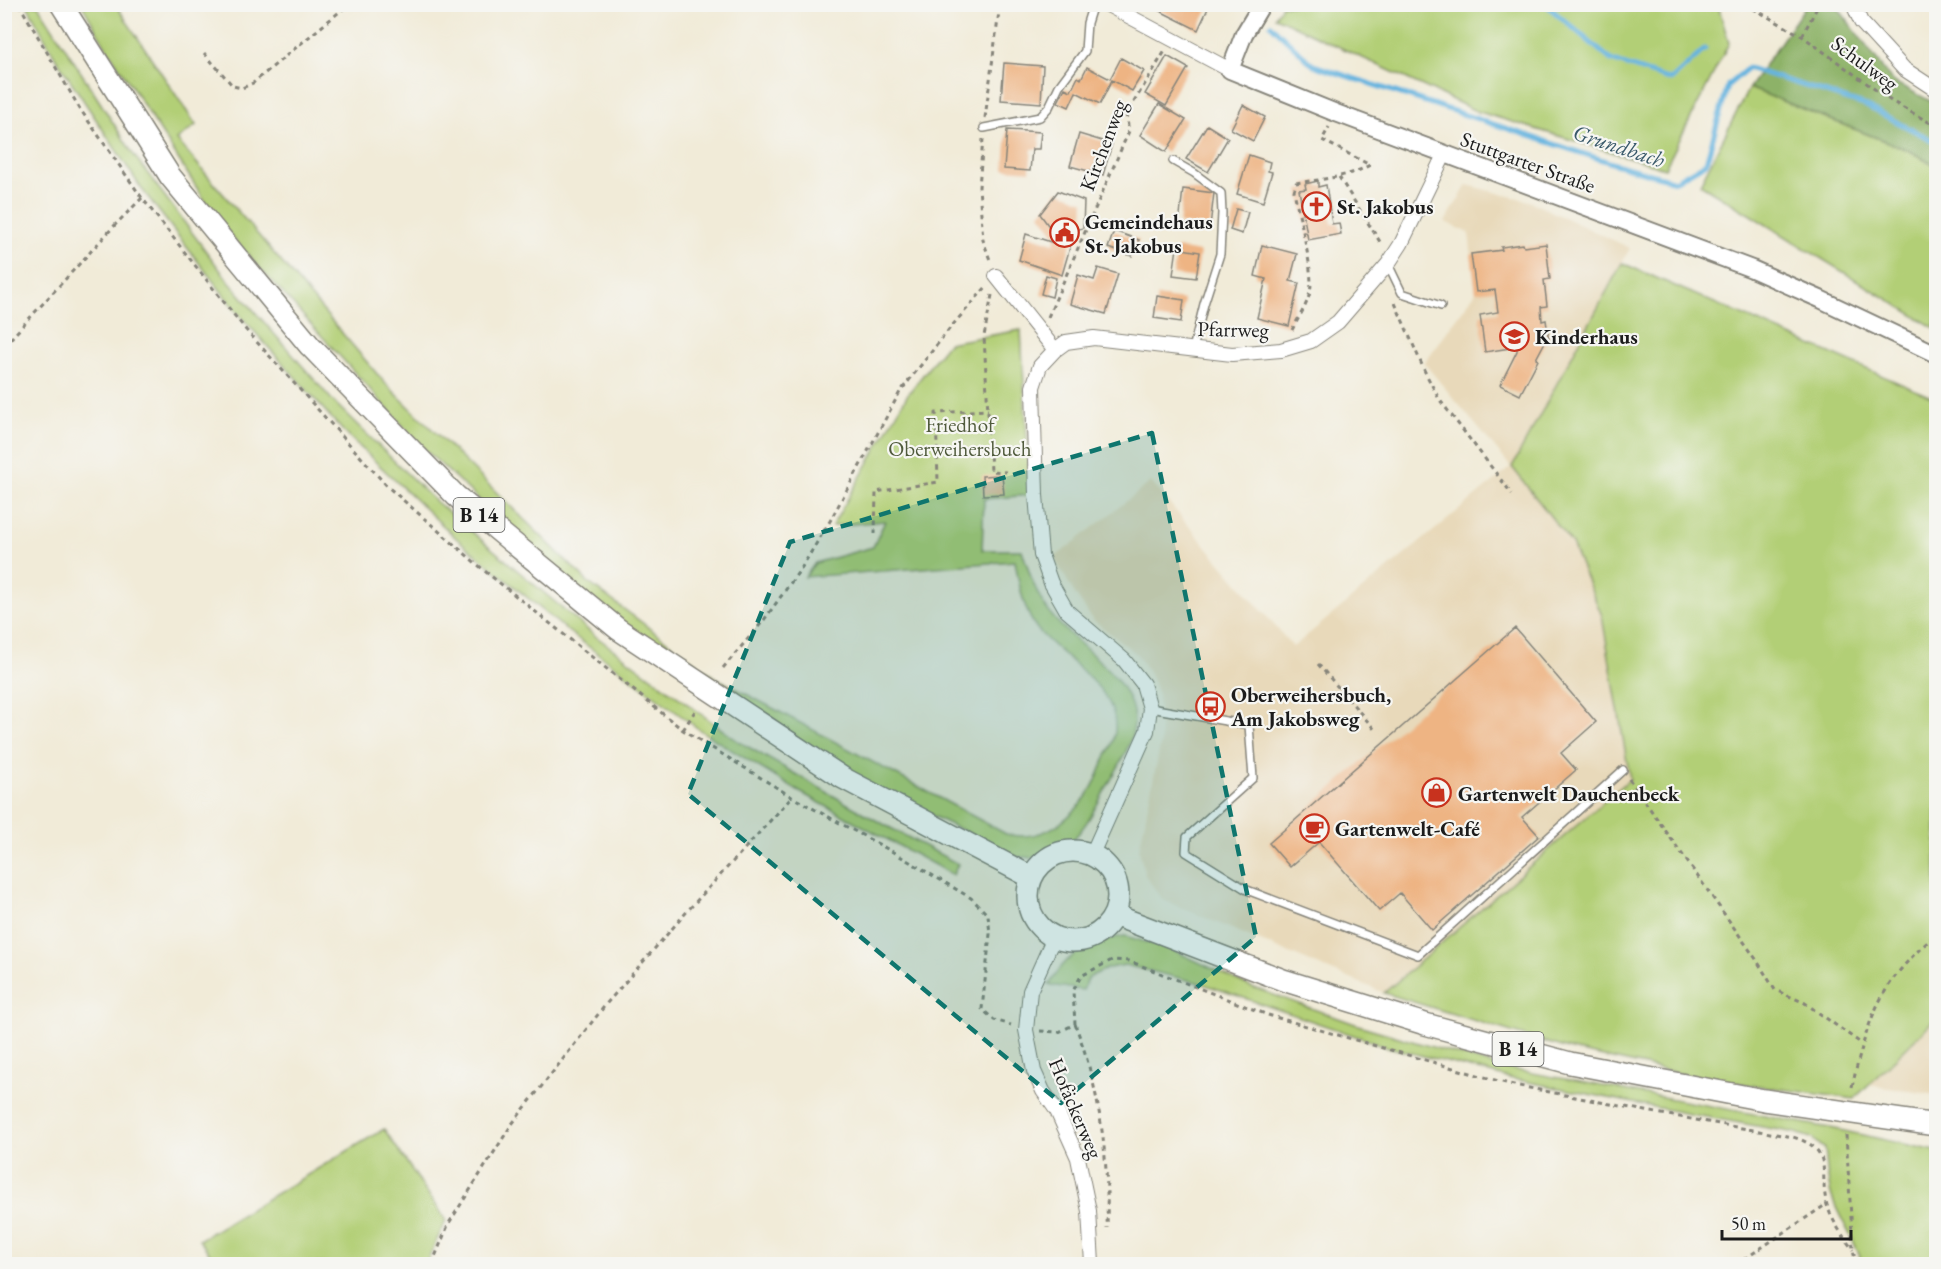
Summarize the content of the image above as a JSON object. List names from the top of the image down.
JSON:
{
  "streets": {
    "main road": ["B 14"],
    "street": ["Stuttgarter Straße", "Pfarrweg", "Hofäckerweg"],
    "path": ["Schulweg", "Kirchenweg"]
  },
  "crossings": [
    ["Kirchenweg", "Stuttgarter Straße"],
    ["Stuttgarter Straße", "Pfarrweg"],
    ["B 14", "Hofäckerweg"]
  ],
  "water": ["Grundbach"],
  "parks": ["Friedhof Oberweihersbuch"],
  "places": {
    "church": ["St. Jakobus"],
    "public building": ["Gemeindehaus St. Jakobus"],
    "school or university": ["Kinderhaus"],
    "bus stop": ["Oberweihersbuch, Am Jakobsweg"],
    "shop": ["Gartenwelt Dauchenbeck"],
    "cafe": ["Gartenwelt-Café"]
  },
  "scale_bar": "50 m"
}
